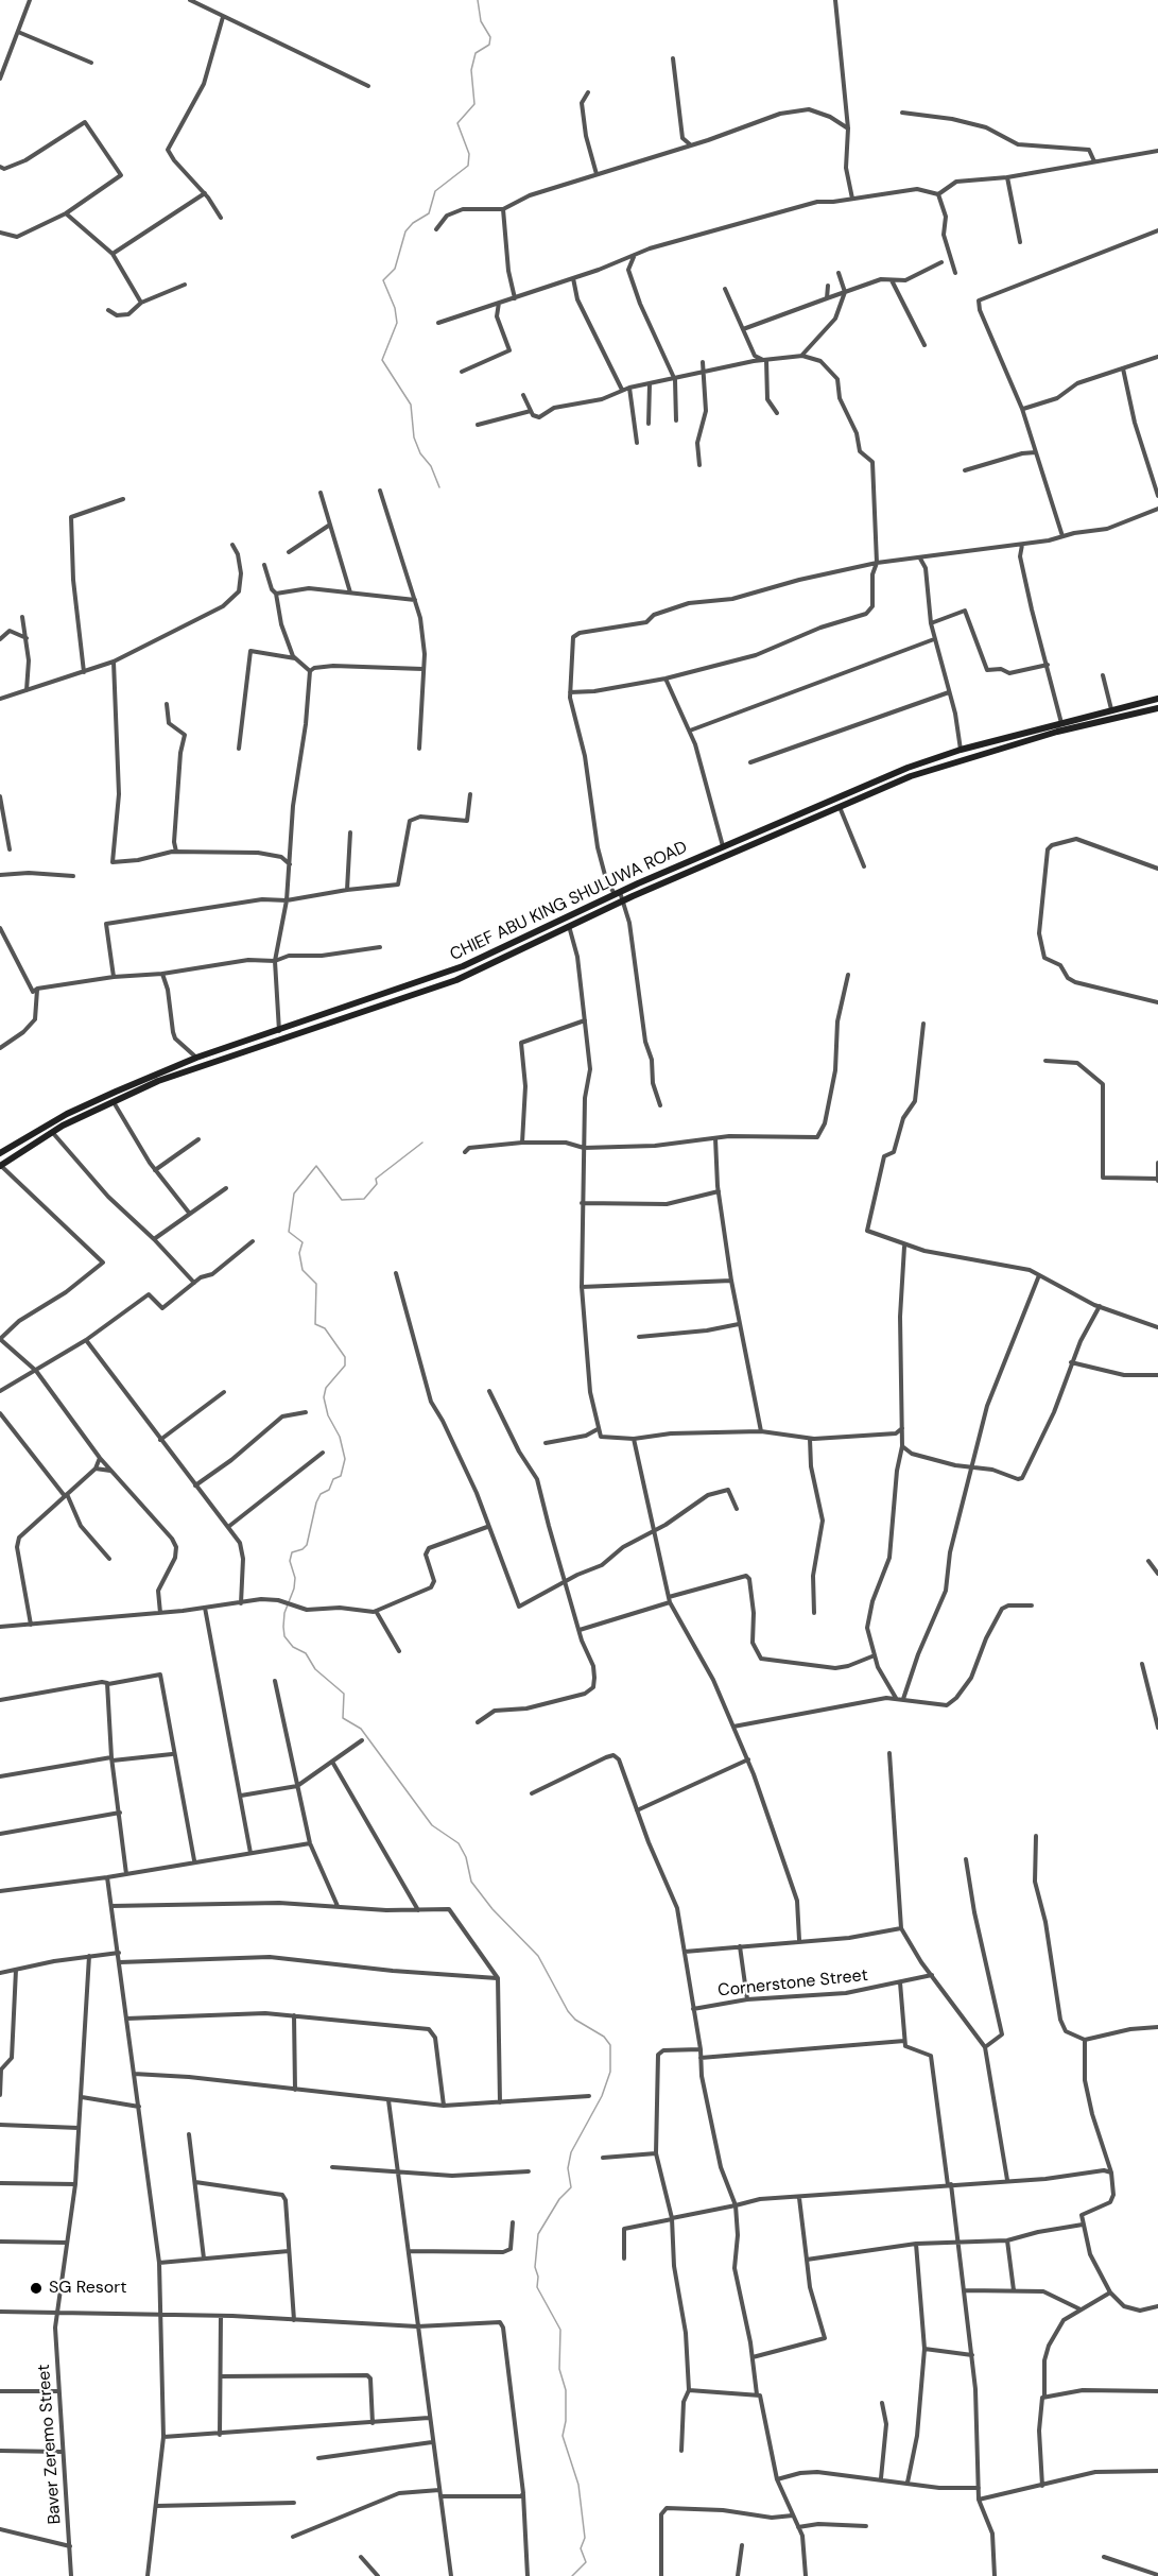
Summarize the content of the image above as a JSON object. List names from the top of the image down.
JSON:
{
  "streets": {
    "street": ["CHIEF ABU KING SHULUWA ROAD", "Cornerstone Street", "Baver Zeremo Street"]
  },
  "places": ["SG Resort"]
}
